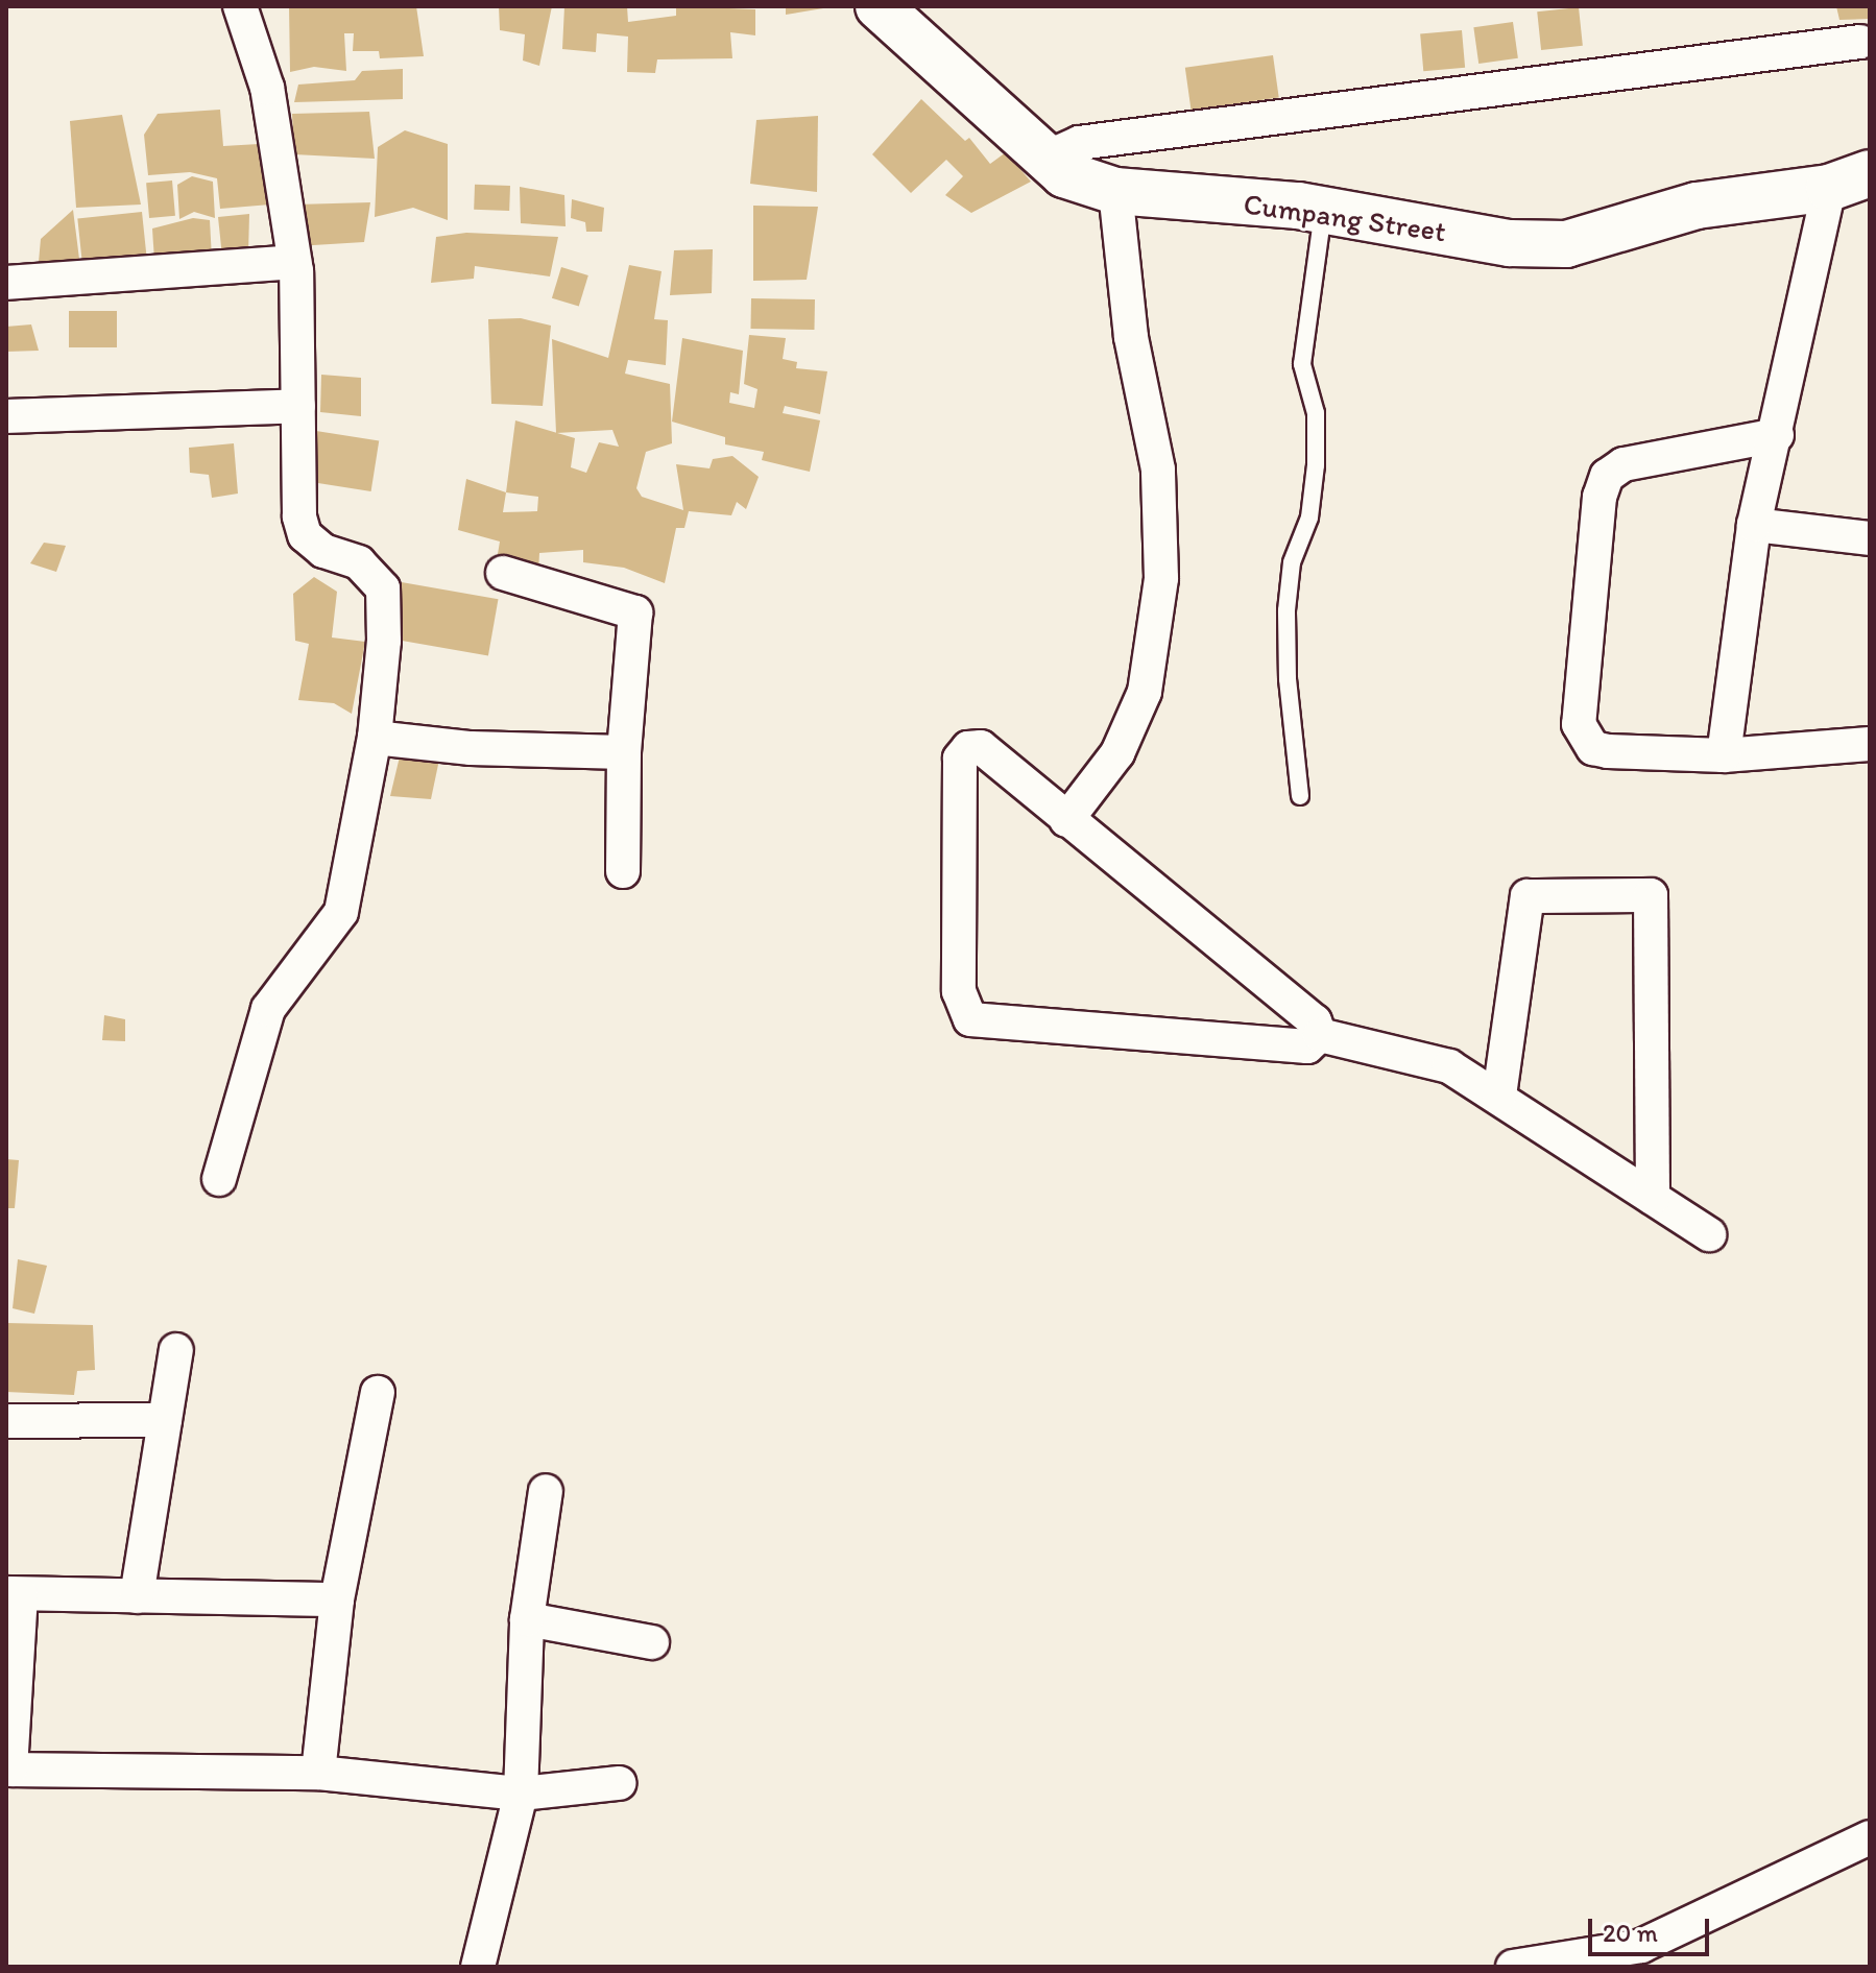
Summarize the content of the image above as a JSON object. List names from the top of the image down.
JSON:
{
  "streets": {
    "street": ["Cumpang Street"]
  },
  "scale_bar": "20 m"
}
